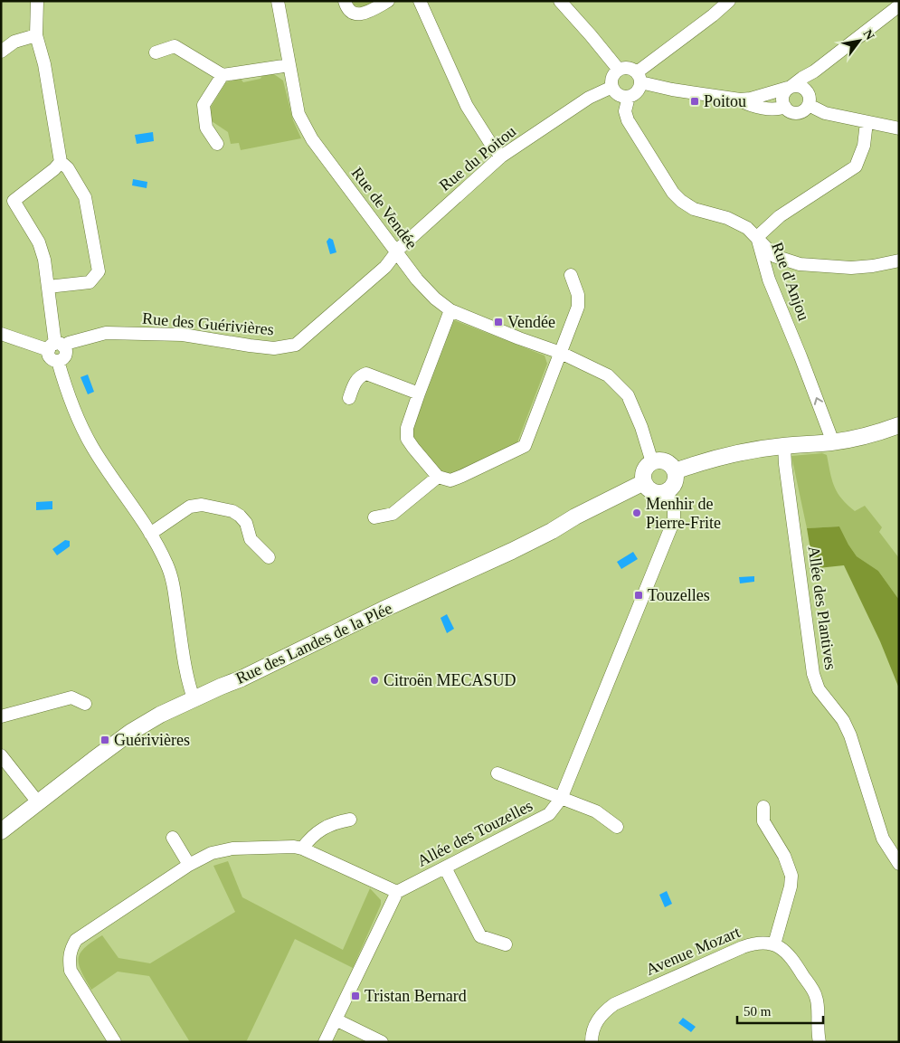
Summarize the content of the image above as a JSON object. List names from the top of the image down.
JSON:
{
  "streets": {
    "street": [
      "Rue du Poitou",
      "Rue de Vendée",
      "Rue d'Anjou",
      "Rue des Guérivières",
      "Allée des Plantives",
      "Rue des Landes de la Plée",
      "Allée des Touzelles",
      "Avenue Mozart"
    ]
  },
  "crossings": [
    ["Rue du Poitou", "Rue de Vendée"],
    ["Rue du Poitou", "Rue des Guérivières"],
    ["Rue de Vendée", "Rue des Guérivières"],
    ["Rue de Vendée", "Rue des Landes de la Plée"],
    ["Rue de Vendée", "Allée des Touzelles"],
    ["Rue des Landes de la Plée", "Allée des Touzelles"]
  ],
  "one_way": ["Rue d'Anjou"],
  "places": {
    "transit": [
      "Poitou",
      "Vendée",
      "Touzelles",
      "Guérivières",
      "Tristan Bernard"
    ],
    "other": ["Menhir de Pierre-Frite", "Citroën MECASUD"]
  },
  "scale_bar": "50 m",
  "north": "top right"
}
